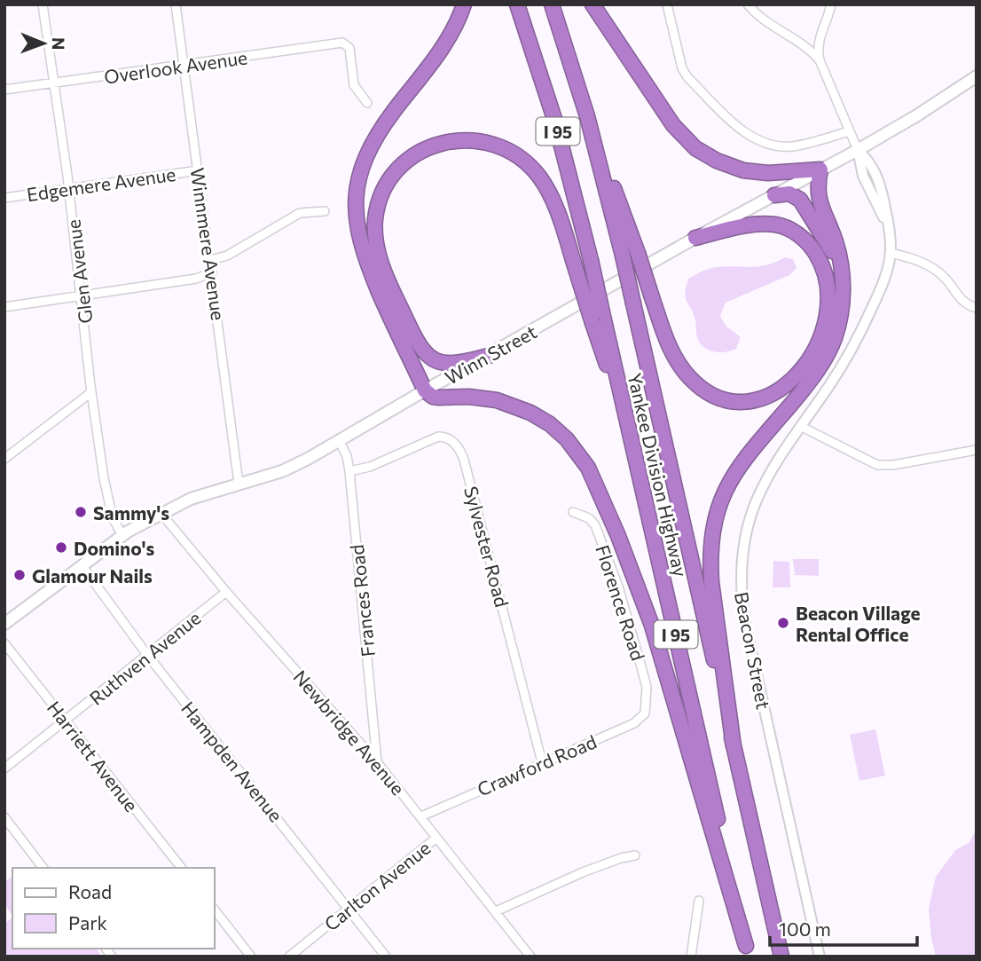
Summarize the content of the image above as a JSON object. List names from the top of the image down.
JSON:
{
  "streets": {
    "highway": ["I 95", "Yankee Division Highway"],
    "main road": ["Winn Street"],
    "street": [
      "Overlook Avenue",
      "Edgemere Avenue",
      "Winnmere Avenue",
      "Glen Avenue",
      "Sylvester Road",
      "Frances Road",
      "Florence Road",
      "Beacon Street",
      "Ruthven Avenue",
      "Newbridge Avenue",
      "Harriett Avenue",
      "Hampden Avenue",
      "Crawford Road",
      "Carlton Avenue"
    ]
  },
  "crossings": [
    ["Overlook Avenue", "Winnmere Avenue"],
    ["Overlook Avenue", "Glen Avenue"],
    ["Edgemere Avenue", "Winnmere Avenue"],
    ["Edgemere Avenue", "Glen Avenue"],
    ["Winnmere Avenue", "Winn Street"],
    ["Glen Avenue", "Winn Street"],
    ["Winn Street", "Frances Road"],
    ["Winn Street", "Beacon Street"],
    ["Winn Street", "Newbridge Avenue"],
    ["Winn Street", "Hampden Avenue"],
    ["Sylvester Road", "Frances Road"],
    ["Sylvester Road", "Crawford Road"],
    ["Frances Road", "Newbridge Avenue"],
    ["Florence Road", "Crawford Road"],
    ["Ruthven Avenue", "Newbridge Avenue"],
    ["Ruthven Avenue", "Harriett Avenue"],
    ["Ruthven Avenue", "Hampden Avenue"],
    ["Newbridge Avenue", "Crawford Road"],
    ["Newbridge Avenue", "Carlton Avenue"],
    ["Hampden Avenue", "Carlton Avenue"]
  ],
  "places": [
    "Sammy's",
    "Domino's",
    "Glamour Nails",
    "Beacon Village Rental Office"
  ],
  "legend": ["Road", "Park"],
  "scale_bar": "100 m",
  "north": "right"
}
